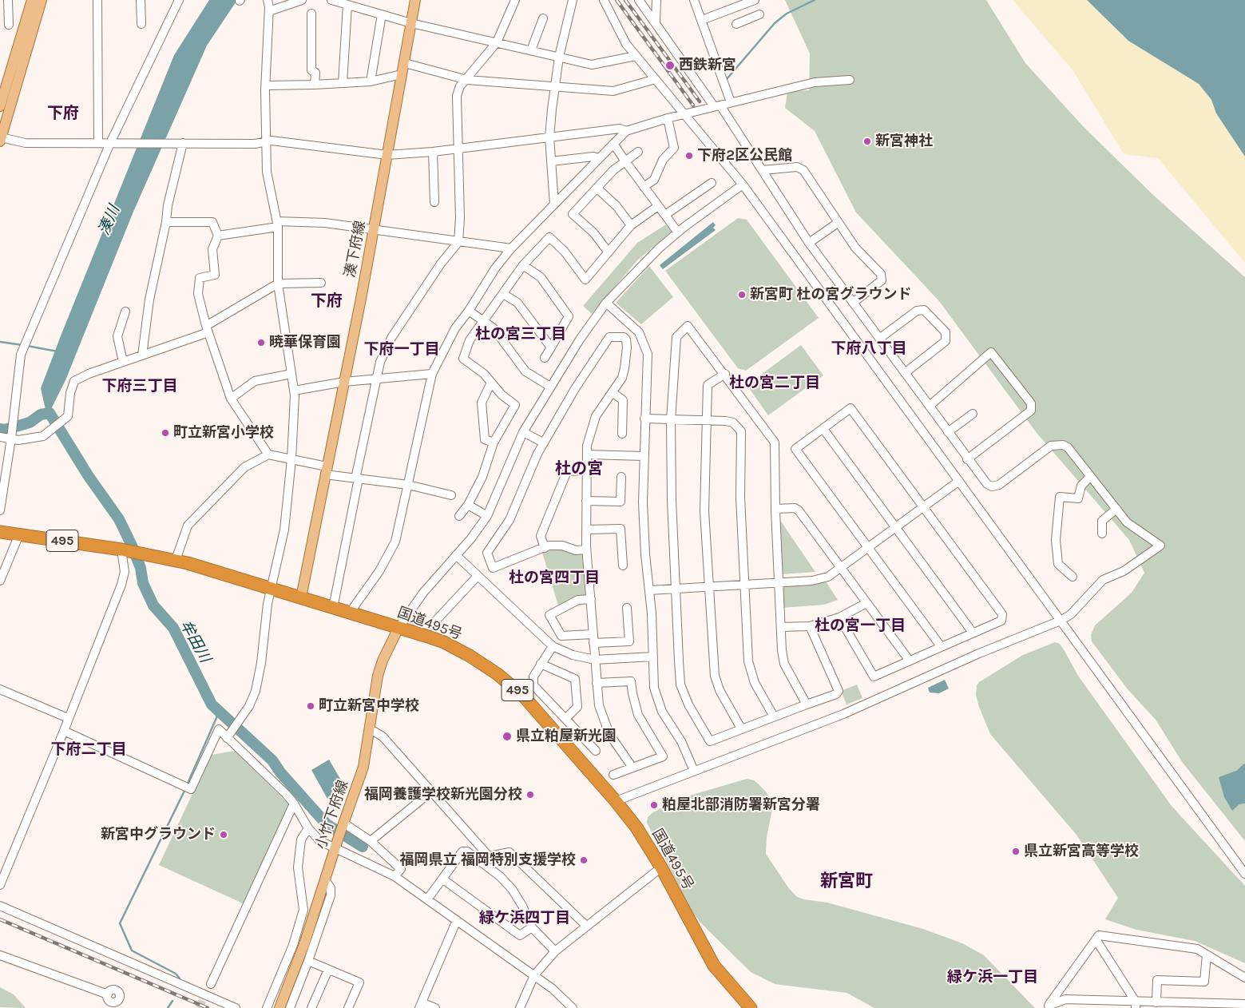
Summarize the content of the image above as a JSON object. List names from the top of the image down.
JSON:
{
  "streets": {
    "highway": ["495", "国道495号"],
    "main road": ["湊下府線", "小竹下府線"]
  },
  "crossings": [
    ["湊下府線", "国道495号"],
    ["495", "国道495号"],
    ["国道495号", "小竹下府線"]
  ],
  "districts": [
    "下府",
    "下府",
    "杜の宮三丁目",
    "下府八丁目",
    "下府一丁目",
    "杜の宮二丁目",
    "下府三丁目",
    "杜の宮",
    "杜の宮四丁目",
    "杜の宮一丁目",
    "下府二丁目",
    "新宮町",
    "緑ケ浜四丁目",
    "緑ケ浜一丁目"
  ],
  "water": ["湊川", "牟田川"],
  "places": [
    "西鉄新宮",
    "新宮神社",
    "下府2区公民館",
    "新宮町 杜の宮グラウンド",
    "暁華保育園",
    "町立新宮小学校",
    "町立新宮中学校",
    "県立粕屋新光園",
    "福岡養護学校新光園分校",
    "粕屋北部消防署新宮分署",
    "新宮中グラウンド",
    "県立新宮高等学校",
    "福岡県立 福岡特別支援学校"
  ]
}
